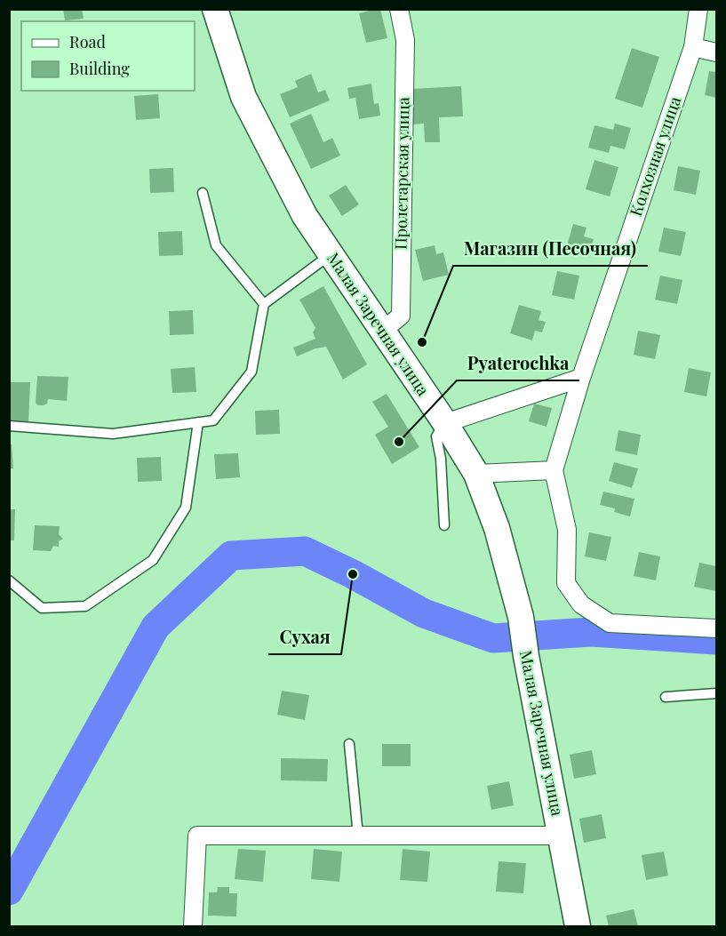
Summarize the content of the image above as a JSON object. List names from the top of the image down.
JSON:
{
  "streets": {
    "main road": ["Малая Заречная улица"],
    "street": ["Колхозная улица", "Пролетарская улица"]
  },
  "crossings": [
    ["Пролетарская улица", "Малая Заречная улица"]
  ],
  "places": ["Магазин (Песочная)", "Pyaterochka", "Сухая"],
  "legend": ["Road", "Building"]
}
